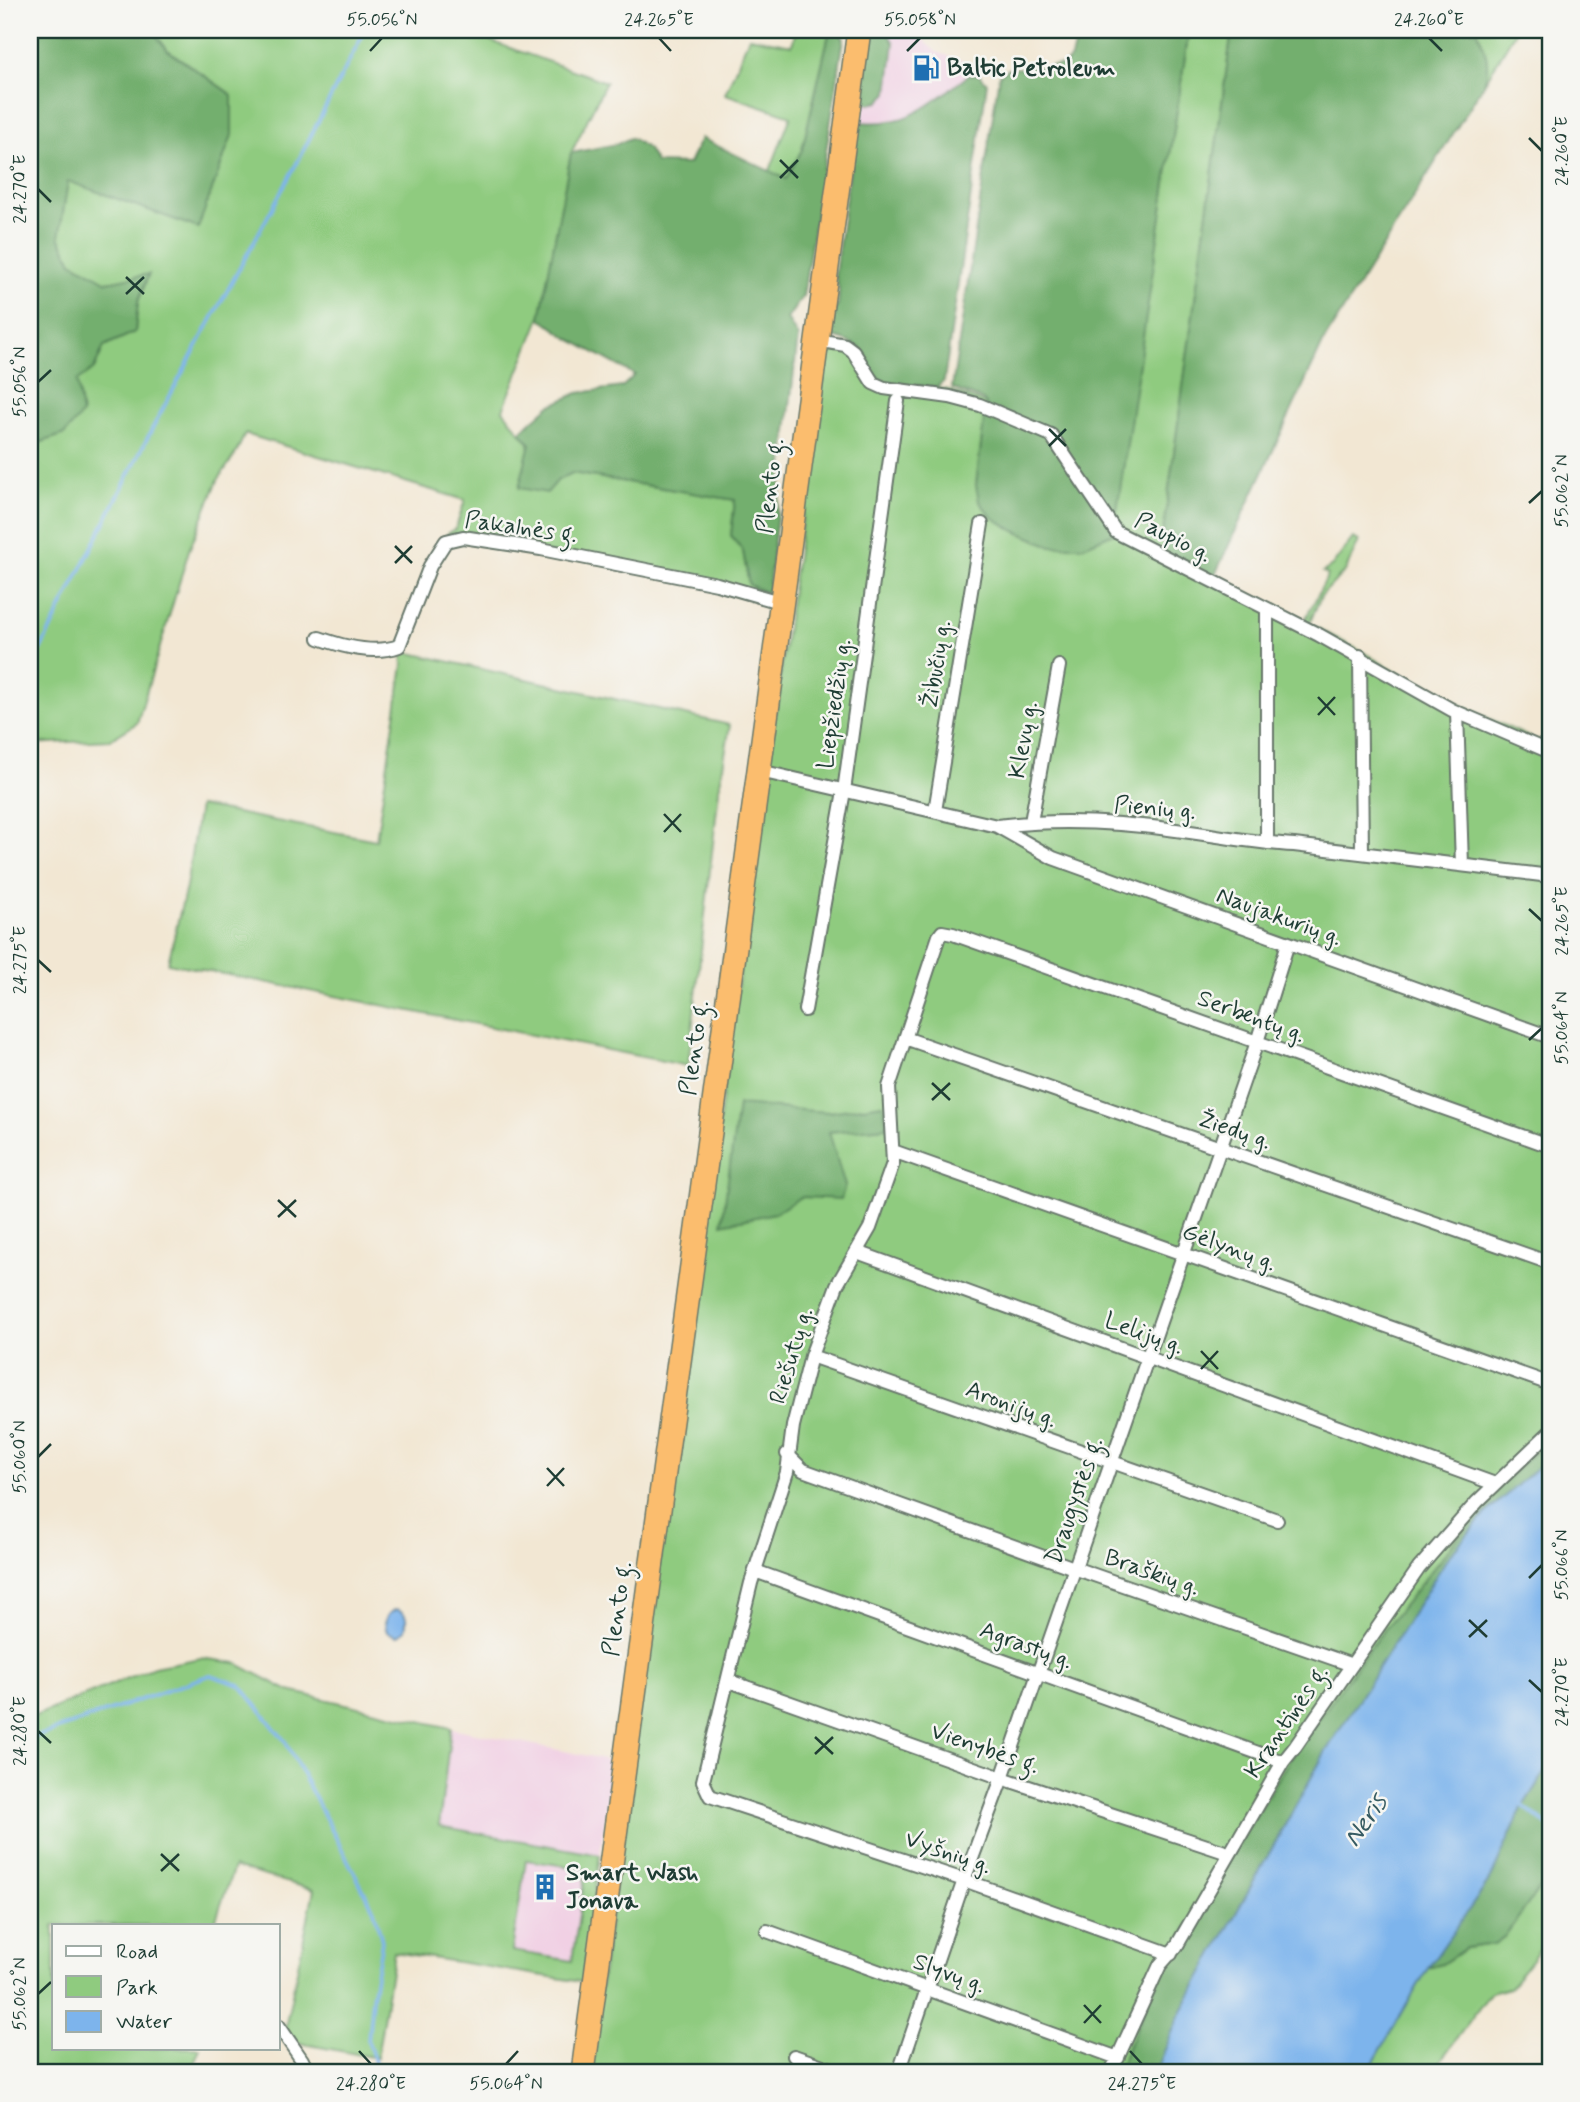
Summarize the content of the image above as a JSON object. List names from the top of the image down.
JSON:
{
  "streets": {
    "highway": ["Plento g."],
    "street": [
      "Pakalnės g.",
      "Paupio g.",
      "Žibučių g.",
      "Liepžiedžių g.",
      "Klevų g.",
      "Pienių g.",
      "Naujakurių g.",
      "Serbentų g.",
      "Žiedų g.",
      "Gėlynų g.",
      "Lelijų g.",
      "Riešutų g.",
      "Aronijų g.",
      "Draugystės g.",
      "Braškių g.",
      "Agrastų g.",
      "Krantinės g.",
      "Vienybės g.",
      "Vyšnių g.",
      "Slyvų g."
    ]
  },
  "crossings": [
    ["Plento g.", "Pakalnės g."],
    ["Plento g.", "Paupio g."],
    ["Plento g.", "Pienių g."],
    ["Žibučių g.", "Pienių g."],
    ["Liepžiedžių g.", "Pienių g."],
    ["Klevų g.", "Pienių g."],
    ["Pienių g.", "Naujakurių g."],
    ["Naujakurių g.", "Draugystės g."],
    ["Serbentų g.", "Riešutų g."],
    ["Serbentų g.", "Draugystės g."],
    ["Žiedų g.", "Riešutų g."],
    ["Žiedų g.", "Draugystės g."],
    ["Gėlynų g.", "Riešutų g."],
    ["Gėlynų g.", "Draugystės g."],
    ["Lelijų g.", "Riešutų g."],
    ["Lelijų g.", "Draugystės g."],
    ["Lelijų g.", "Krantinės g."],
    ["Riešutų g.", "Aronijų g."],
    ["Riešutų g.", "Braškių g."],
    ["Riešutų g.", "Agrastų g."],
    ["Riešutų g.", "Vienybės g."],
    ["Riešutų g.", "Vyšnių g."],
    ["Aronijų g.", "Draugystės g."],
    ["Draugystės g.", "Braškių g."],
    ["Draugystės g.", "Agrastų g."],
    ["Draugystės g.", "Vienybės g."],
    ["Draugystės g.", "Vyšnių g."],
    ["Draugystės g.", "Slyvų g."],
    ["Braškių g.", "Krantinės g."],
    ["Agrastų g.", "Krantinės g."],
    ["Krantinės g.", "Vienybės g."],
    ["Krantinės g.", "Vyšnių g."],
    ["Krantinės g.", "Slyvų g."]
  ],
  "water": ["Neris"],
  "places": {
    "fuel station": ["Baltic Petroleum"],
    "building": ["Smart Wash Jonava"]
  },
  "legend": ["Road", "Park", "Water"],
  "coordinates": [
    "55.056°N",
    "24.265°E",
    "55.058°N",
    "24.260°E",
    "24.270°E",
    "55.062°N",
    "24.275°E",
    "55.064°N",
    "55.060°N",
    "55.066°N",
    "24.280°E"
  ]
}
